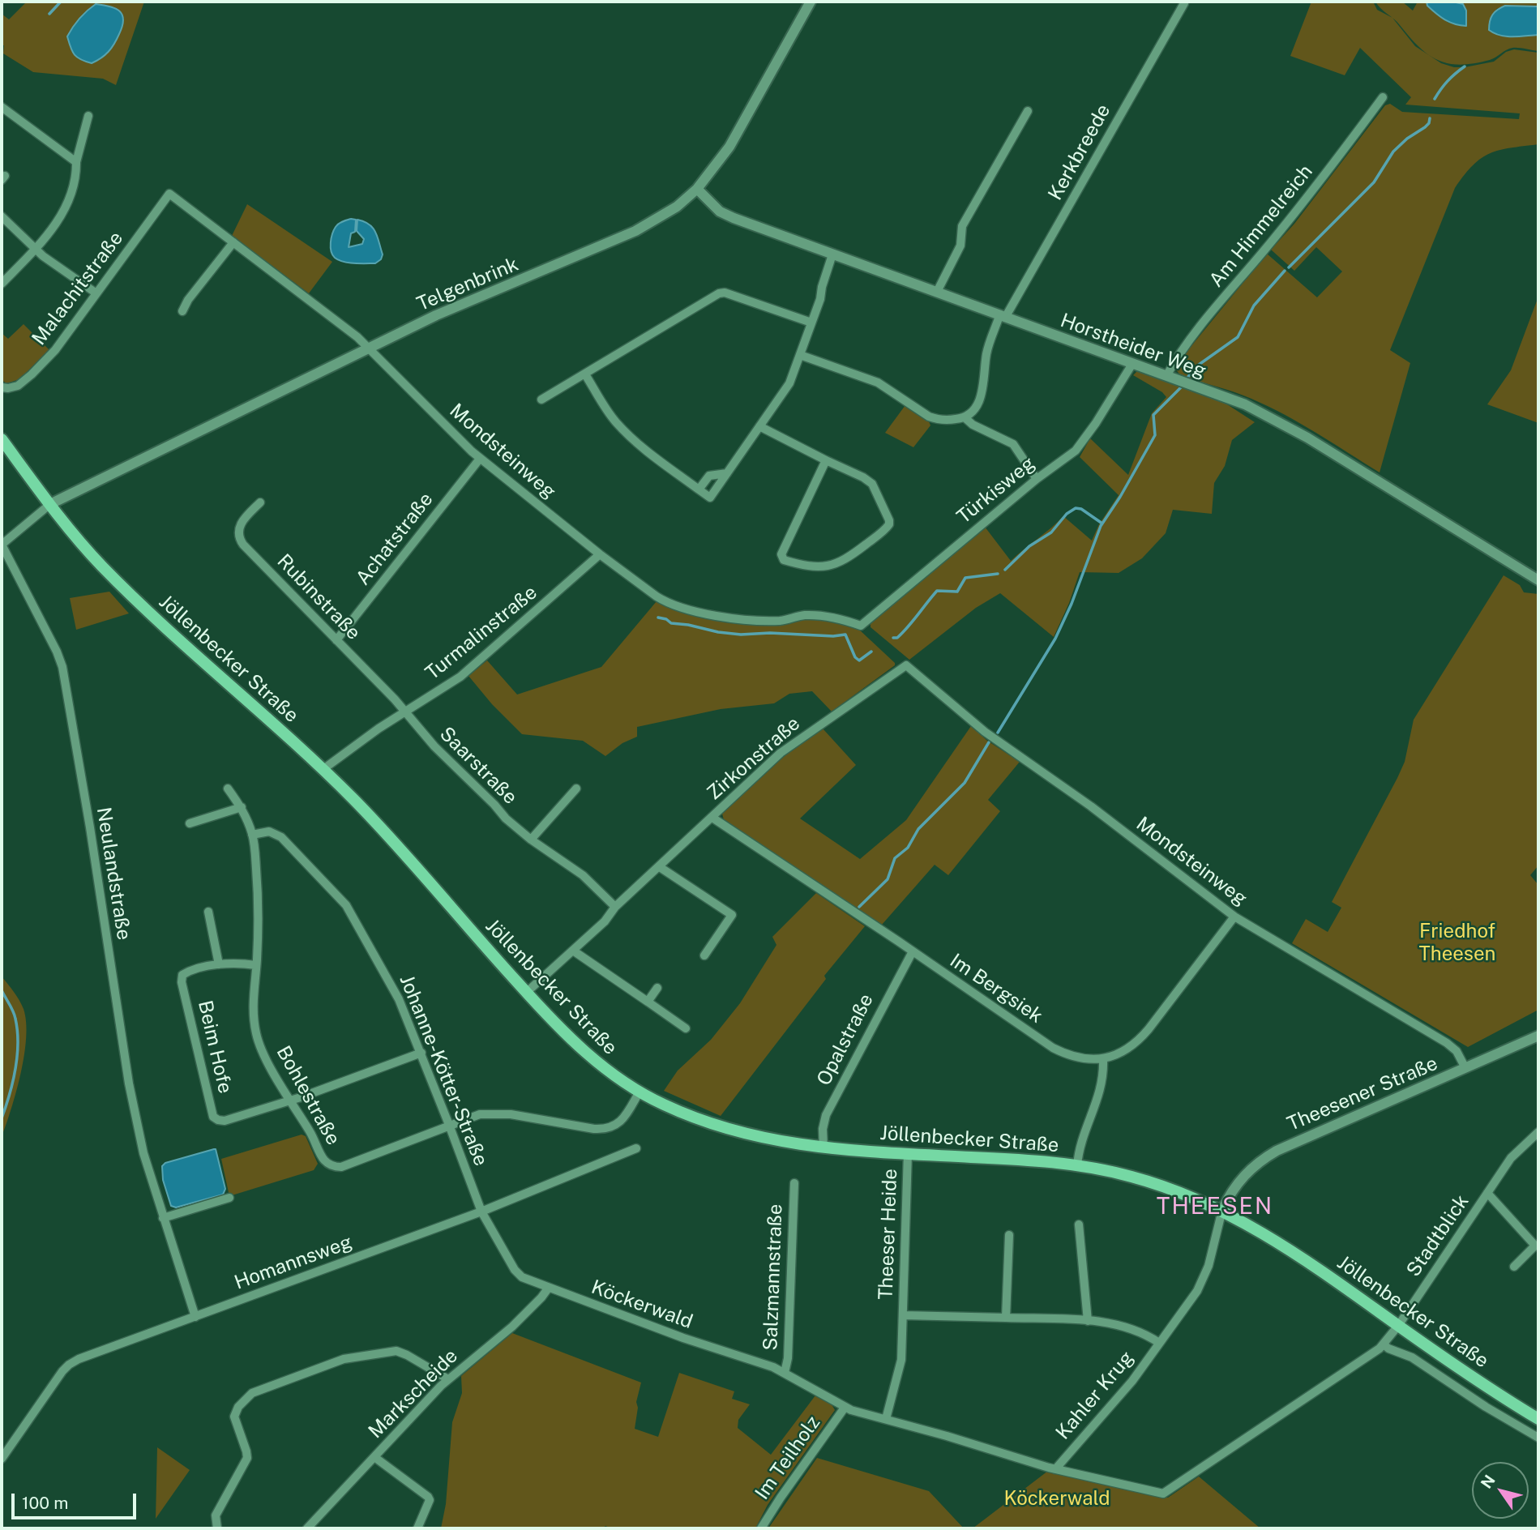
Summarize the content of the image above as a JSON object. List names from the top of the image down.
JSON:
{
  "streets": {
    "main road": ["Jöllenbecker Straße"],
    "street": [
      "Kerkbreede",
      "Am Himmelreich",
      "Telgenbrink",
      "Malachitstraße",
      "Horstheider Weg",
      "Mondsteinweg",
      "Türkisweg",
      "Achatstraße",
      "Rubinstraße",
      "Turmalinstraße",
      "Zirkonstraße",
      "Saarstraße",
      "Neulandstraße",
      "Im Bergsiek",
      "Opalstraße",
      "Beim Hofe",
      "Johanne-Kötter-Straße",
      "Theesener Straße",
      "Bohlestraße",
      "Theeser Heide",
      "Stadtblick",
      "Homannsweg",
      "Salzmannstraße",
      "Köckerwald",
      "Markscheide",
      "Kahler Krug",
      "Im Teilholz"
    ]
  },
  "crossings": [
    ["Kerkbreede", "Horstheider Weg"],
    ["Am Himmelreich", "Horstheider Weg"],
    ["Telgenbrink", "Horstheider Weg"],
    ["Telgenbrink", "Mondsteinweg"],
    ["Telgenbrink", "Jöllenbecker Straße"],
    ["Malachitstraße", "Mondsteinweg"],
    ["Horstheider Weg", "Türkisweg"],
    ["Mondsteinweg", "Türkisweg"],
    ["Mondsteinweg", "Achatstraße"],
    ["Mondsteinweg", "Turmalinstraße"],
    ["Mondsteinweg", "Zirkonstraße"],
    ["Mondsteinweg", "Im Bergsiek"],
    ["Mondsteinweg", "Theesener Straße"],
    ["Achatstraße", "Rubinstraße"],
    ["Rubinstraße", "Turmalinstraße"],
    ["Rubinstraße", "Saarstraße"],
    ["Turmalinstraße", "Jöllenbecker Straße"],
    ["Turmalinstraße", "Saarstraße"],
    ["Jöllenbecker Straße", "Zirkonstraße"],
    ["Jöllenbecker Straße", "Opalstraße"],
    ["Jöllenbecker Straße", "Theesener Straße"],
    ["Jöllenbecker Straße", "Bohlestraße"],
    ["Jöllenbecker Straße", "Theeser Heide"],
    ["Jöllenbecker Straße", "Stadtblick"],
    ["Jöllenbecker Straße", "Köckerwald"],
    ["Jöllenbecker Straße", "Kahler Krug"],
    ["Zirkonstraße", "Saarstraße"],
    ["Zirkonstraße", "Im Bergsiek"],
    ["Neulandstraße", "Homannsweg"],
    ["Im Bergsiek", "Opalstraße"],
    ["Beim Hofe", "Johanne-Kötter-Straße"],
    ["Beim Hofe", "Bohlestraße"],
    ["Johanne-Kötter-Straße", "Bohlestraße"],
    ["Johanne-Kötter-Straße", "Homannsweg"],
    ["Johanne-Kötter-Straße", "Köckerwald"],
    ["Theesener Straße", "Kahler Krug"],
    ["Theeser Heide", "Köckerwald"],
    ["Theeser Heide", "Kahler Krug"],
    ["Stadtblick", "Köckerwald"],
    ["Homannsweg", "Köckerwald"],
    ["Salzmannstraße", "Köckerwald"],
    ["Köckerwald", "Markscheide"],
    ["Köckerwald", "Kahler Krug"],
    ["Köckerwald", "Im Teilholz"]
  ],
  "districts": ["THEESEN"],
  "parks": ["Friedhof Theesen", "Köckerwald"],
  "scale_bar": "100 m",
  "north": "top left"
}
